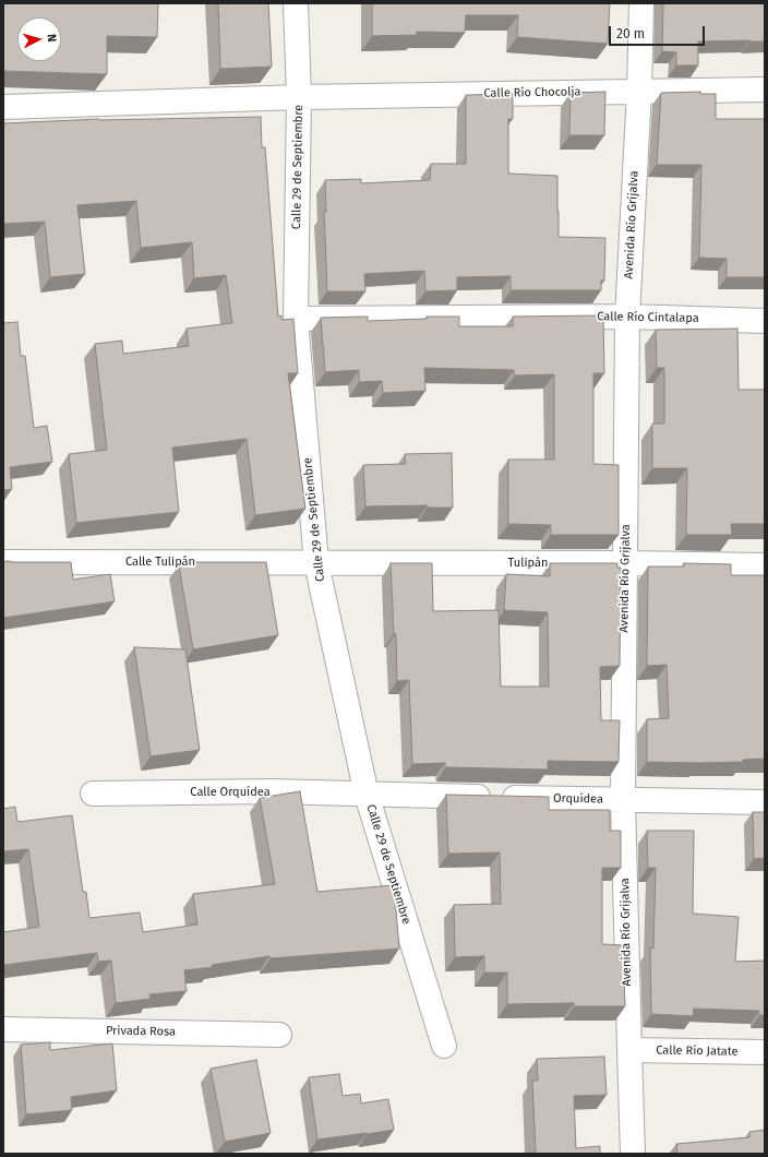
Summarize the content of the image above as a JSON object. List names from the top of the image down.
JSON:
{
  "streets": {
    "street": [
      "Calle Río Chocolja",
      "Calle 29 de Septiembre",
      "Avenida Río Grijalva",
      "Calle Río Cintalapa",
      "Calle Tulipán",
      "Tulipàn",
      "Calle Orquídea",
      "Orquídea",
      "Privada Rosa",
      "Calle Río Jatate"
    ]
  },
  "crossings": [
    ["Calle Río Chocolja", "Calle 29 de Septiembre"],
    ["Calle Río Chocolja", "Avenida Río Grijalva"],
    ["Calle 29 de Septiembre", "Calle Río Cintalapa"],
    ["Calle 29 de Septiembre", "Calle Tulipán"],
    ["Calle 29 de Septiembre", "Tulipàn"],
    ["Calle 29 de Septiembre", "Calle Orquídea"],
    ["Calle 29 de Septiembre", "Orquídea"],
    ["Avenida Río Grijalva", "Calle Río Cintalapa"],
    ["Avenida Río Grijalva", "Tulipàn"],
    ["Avenida Río Grijalva", "Orquídea"],
    ["Avenida Río Grijalva", "Calle Río Jatate"],
    ["Calle Tulipán", "Tulipàn"],
    ["Calle Orquídea", "Orquídea"]
  ],
  "scale_bar": "20 m",
  "north": "right"
}
